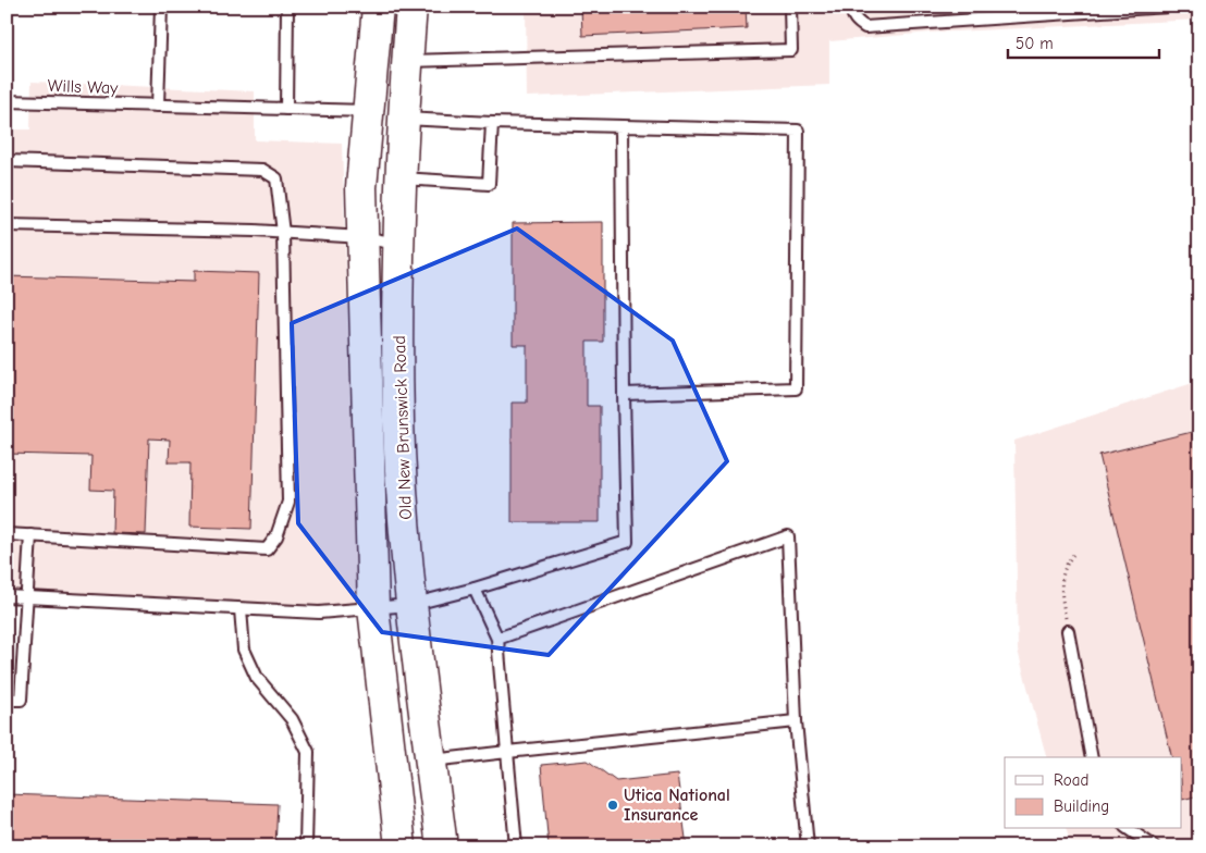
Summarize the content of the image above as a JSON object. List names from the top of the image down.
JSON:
{
  "streets": {
    "main road": ["Old New Brunswick Road"],
    "lane": ["Wills Way"]
  },
  "crossings": [
    ["Wills Way", "Old New Brunswick Road"]
  ],
  "places": ["Utica National Insurance"],
  "legend": ["Road", "Building"],
  "scale_bar": "50 m"
}
